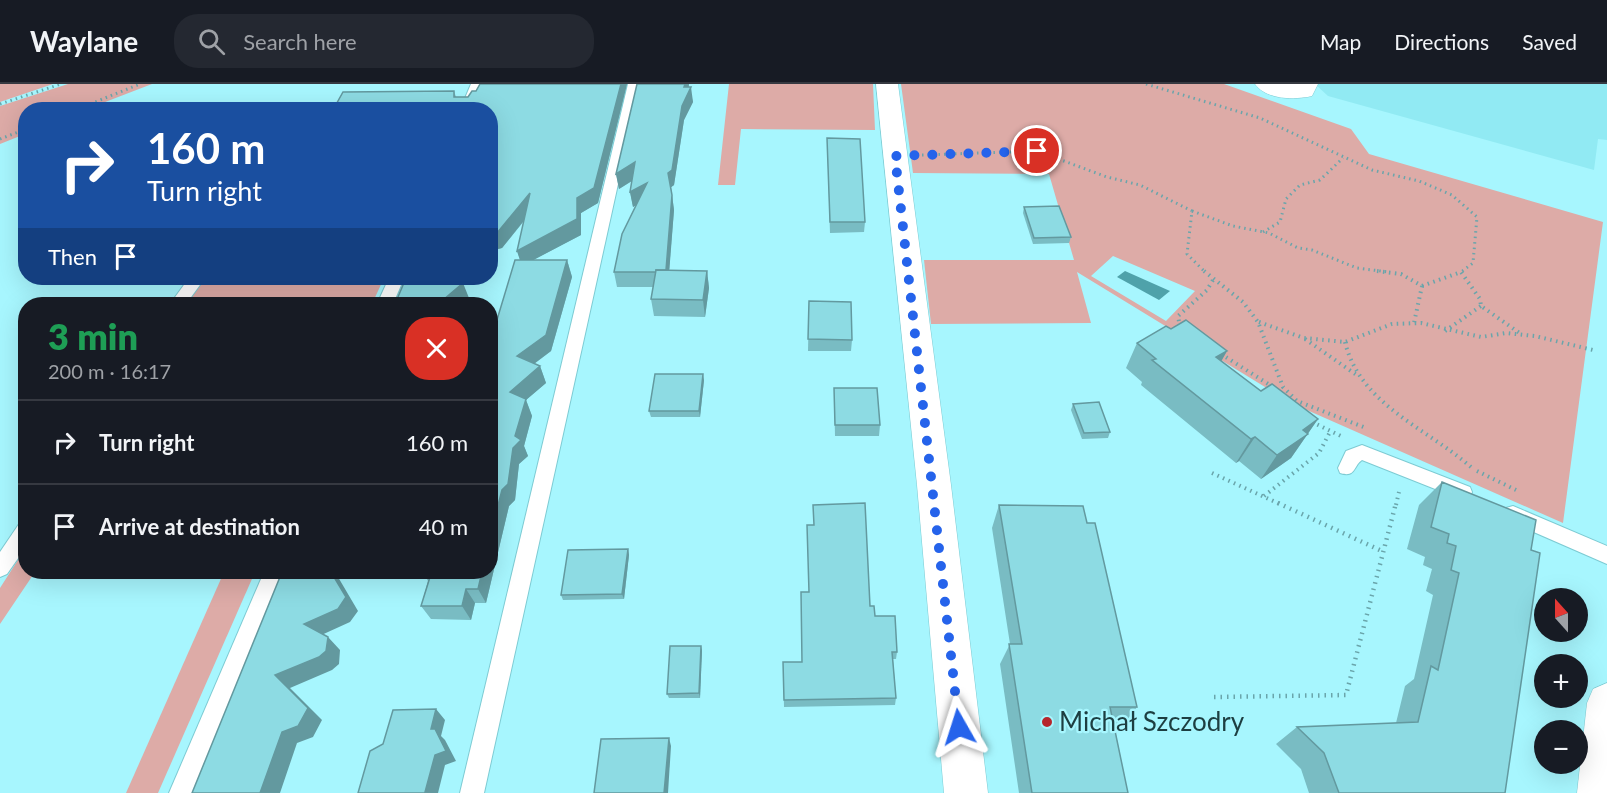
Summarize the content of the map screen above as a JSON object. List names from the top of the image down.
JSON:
{
  "places": ["Michał Szczodry"],
  "north": "top",
  "page": {
    "header": "Waylane",
    "search": "Search here",
    "nav": ["Map", "Directions", "Saved"],
    "turn": ["160 m", "Turn right"],
    "then": "Then",
    "heading": ["3 min", "200 m · 16:17"],
    "list": [
      {
        "name": "Turn right",
        "value": "160 m"
      },
      {
        "name": "Arrive at destination",
        "value": "40 m"
      }
    ],
    "map_buttons": ["+", "−"]
  }
}
